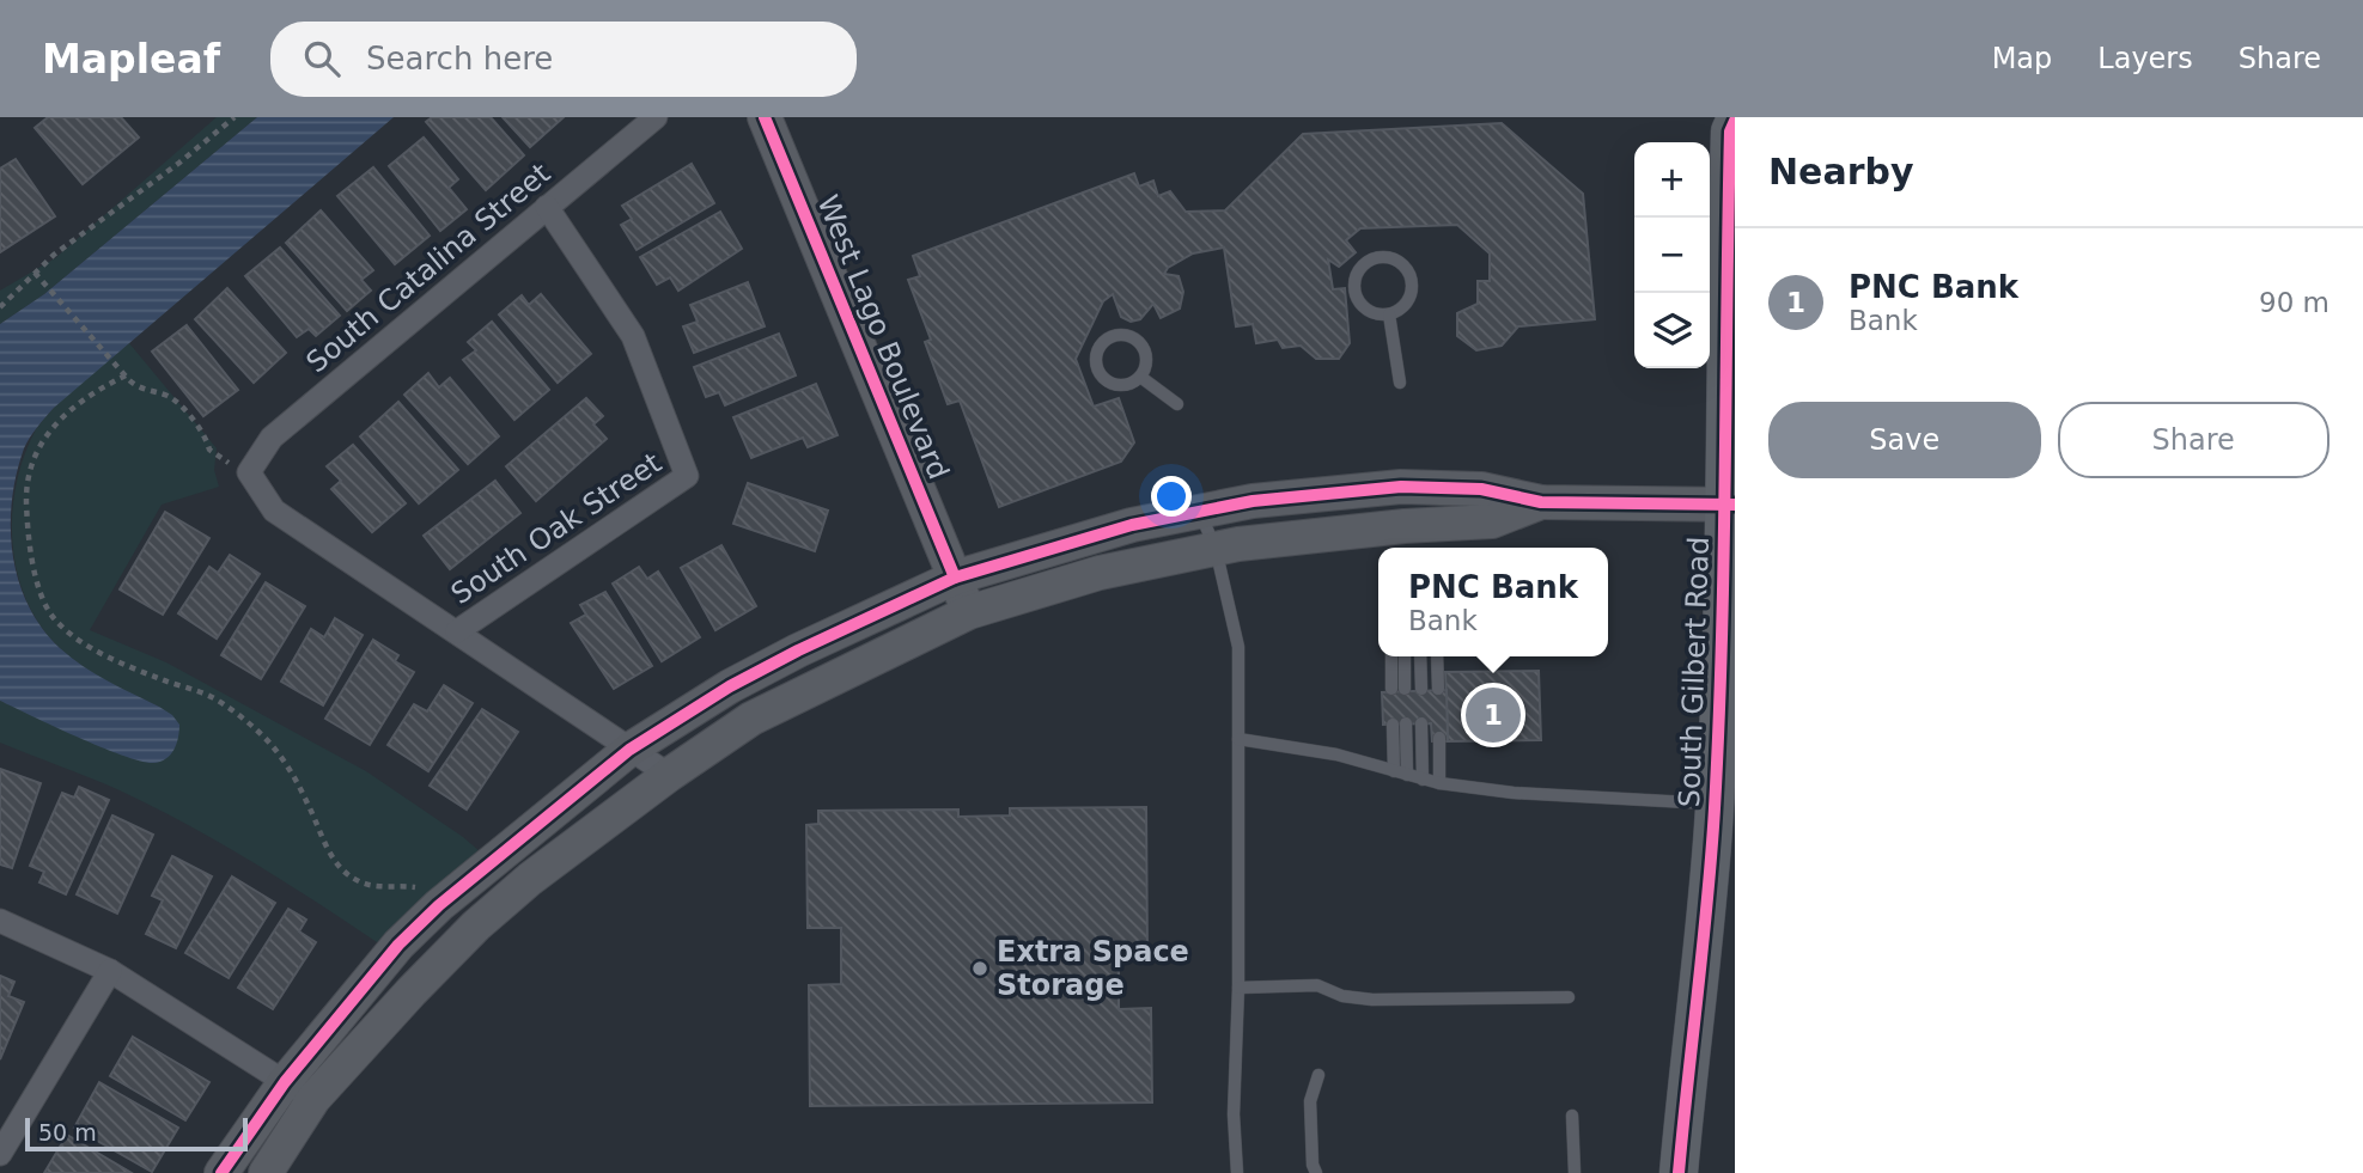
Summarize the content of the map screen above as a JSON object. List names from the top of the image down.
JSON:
{
  "streets": {
    "main road": ["South Gilbert Road"],
    "street": ["South Catalina Street", "West Lago Boulevard", "South Oak Street"]
  },
  "crossings": [
    ["South Catalina Street", "South Oak Street"]
  ],
  "places": ["Extra Space Storage"],
  "scale_bar": "50 m",
  "page": {
    "header": "Mapleaf",
    "search": "Search here",
    "nav": ["Map", "Layers", "Share"],
    "heading": "Nearby",
    "map_buttons": ["+", "−"],
    "list": [
      {
        "mark": "1",
        "name": "PNC Bank",
        "note": "Bank",
        "value": "90 m"
      }
    ],
    "buttons": ["Save", "Share"],
    "popup": ["PNC Bank", "Bank"],
    "pins": "1",
    "scale": "50 m"
  }
}
